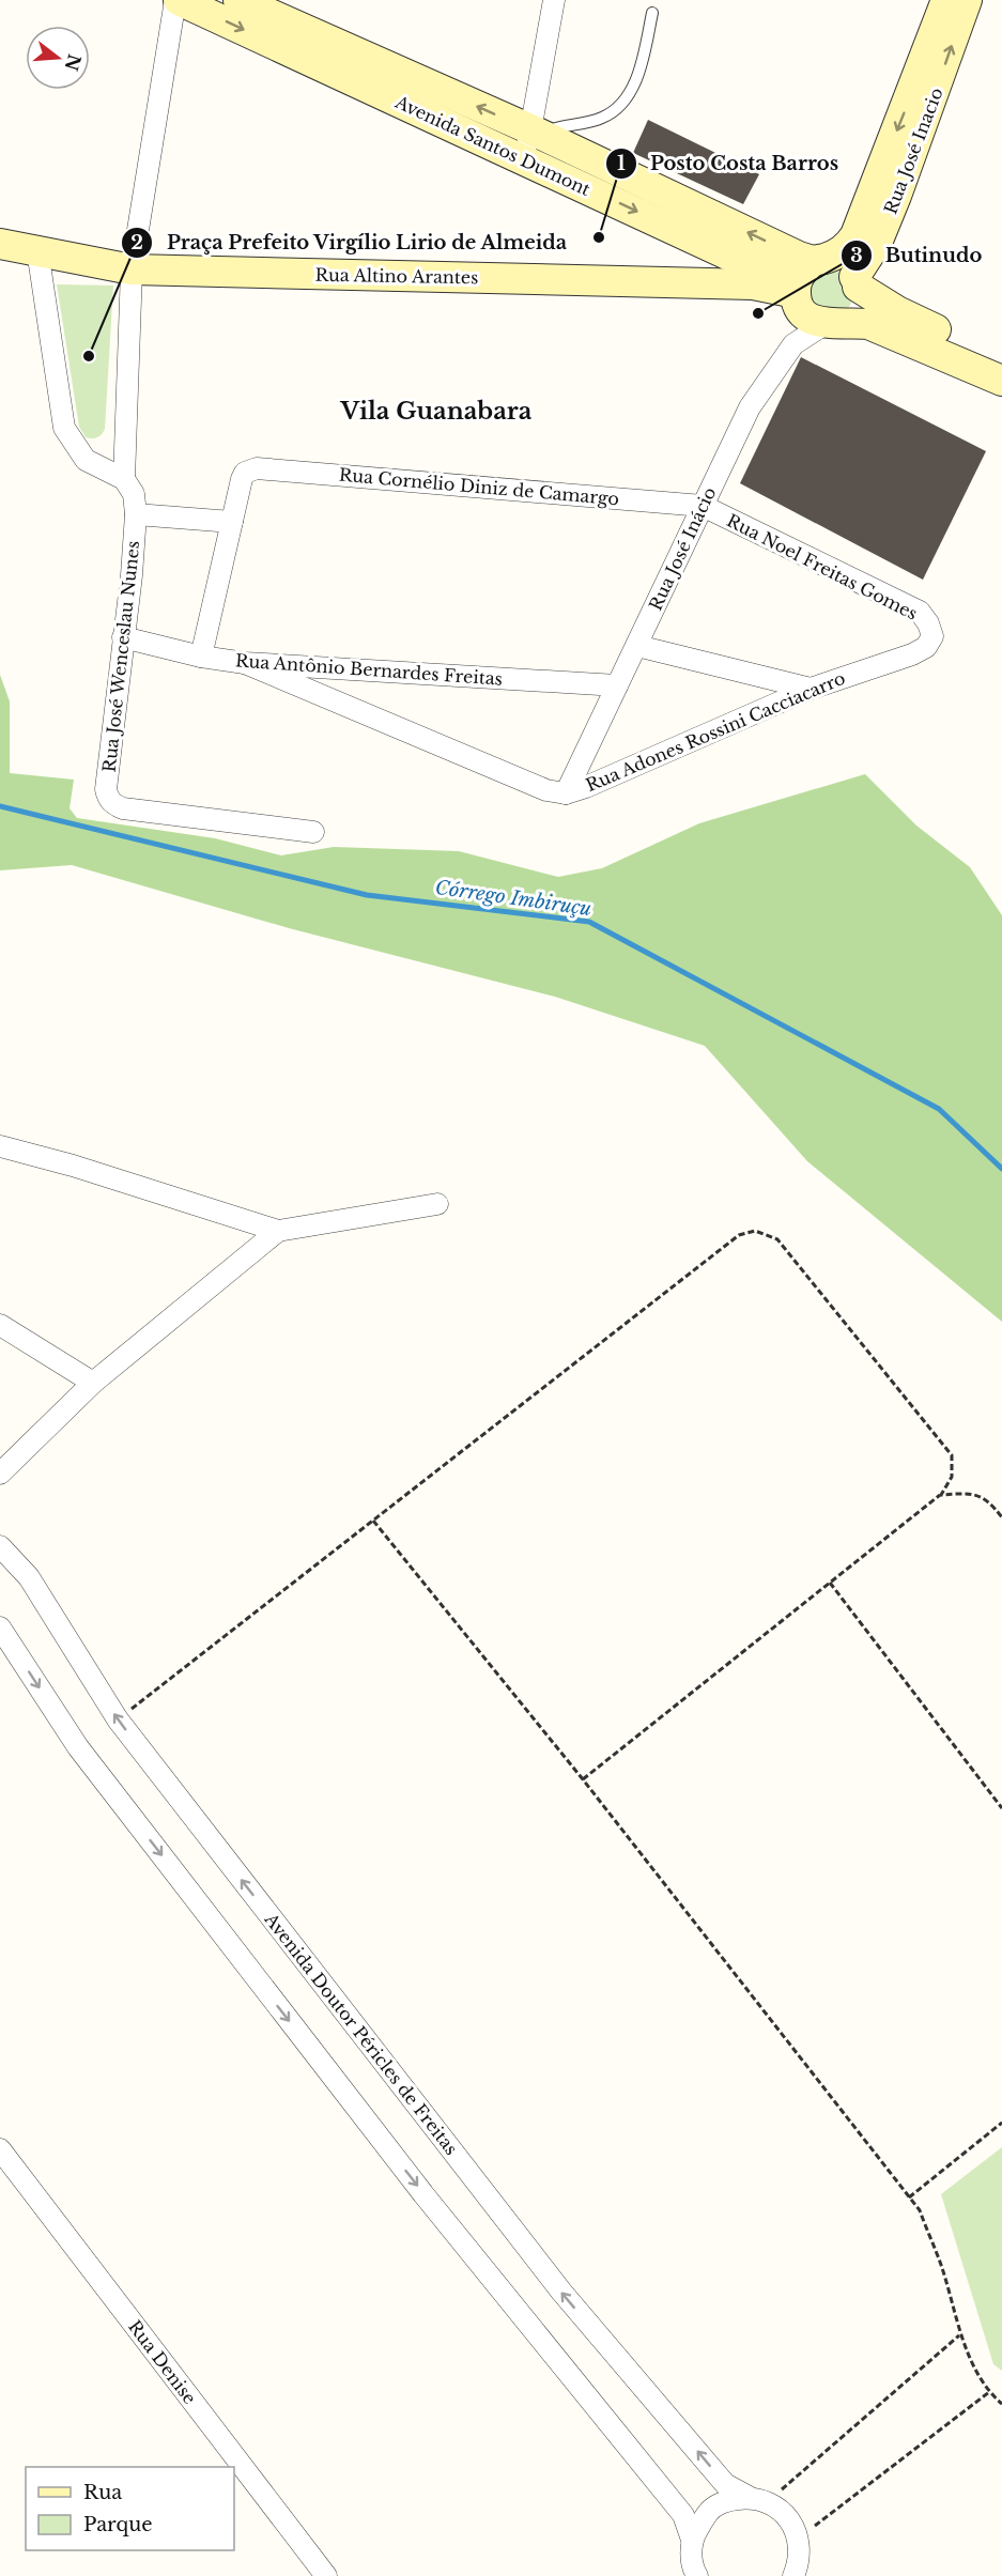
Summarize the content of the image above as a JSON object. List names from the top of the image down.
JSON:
{
  "streets": {
    "street": [
      "Avenida Santos Dumont",
      "Rua José Inacio",
      "Rua Altino Arantes",
      "Rua Cornélio Diniz de Camargo",
      "Rua José Inácio",
      "Rua Noel Freitas Gomes",
      "Rua José Wenceslau Nunes",
      "Rua Antônio Bernardes Freitas",
      "Rua Adones Rossini Cacciacarro",
      "Avenida Doutor Péricles de Freitas",
      "Rua Denise"
    ]
  },
  "crossings": [
    ["Avenida Santos Dumont", "Rua José Inacio"],
    ["Avenida Santos Dumont", "Rua Altino Arantes"],
    ["Avenida Santos Dumont", "Rua José Inácio"],
    ["Rua José Inacio", "Rua Altino Arantes"],
    ["Rua José Inacio", "Rua José Inácio"],
    ["Rua Altino Arantes", "Rua José Inácio"],
    ["Rua Cornélio Diniz de Camargo", "Rua José Inácio"],
    ["Rua Cornélio Diniz de Camargo", "Rua Noel Freitas Gomes"],
    ["Rua Cornélio Diniz de Camargo", "Rua José Wenceslau Nunes"],
    ["Rua José Inácio", "Rua Noel Freitas Gomes"],
    ["Rua José Inácio", "Rua Antônio Bernardes Freitas"],
    ["Rua José Inácio", "Rua Adones Rossini Cacciacarro"],
    ["Rua Noel Freitas Gomes", "Rua Adones Rossini Cacciacarro"],
    ["Rua José Wenceslau Nunes", "Rua Antônio Bernardes Freitas"],
    ["Rua Antônio Bernardes Freitas", "Rua Adones Rossini Cacciacarro"]
  ],
  "districts": ["Vila Guanabara"],
  "water": ["Córrego Imbiruçu"],
  "places": ["Posto Costa Barros", "Butinudo", "Praça Prefeito Virgílio Lirio de Almeida"],
  "legend": ["Rua", "Parque"],
  "north": "right"
}
